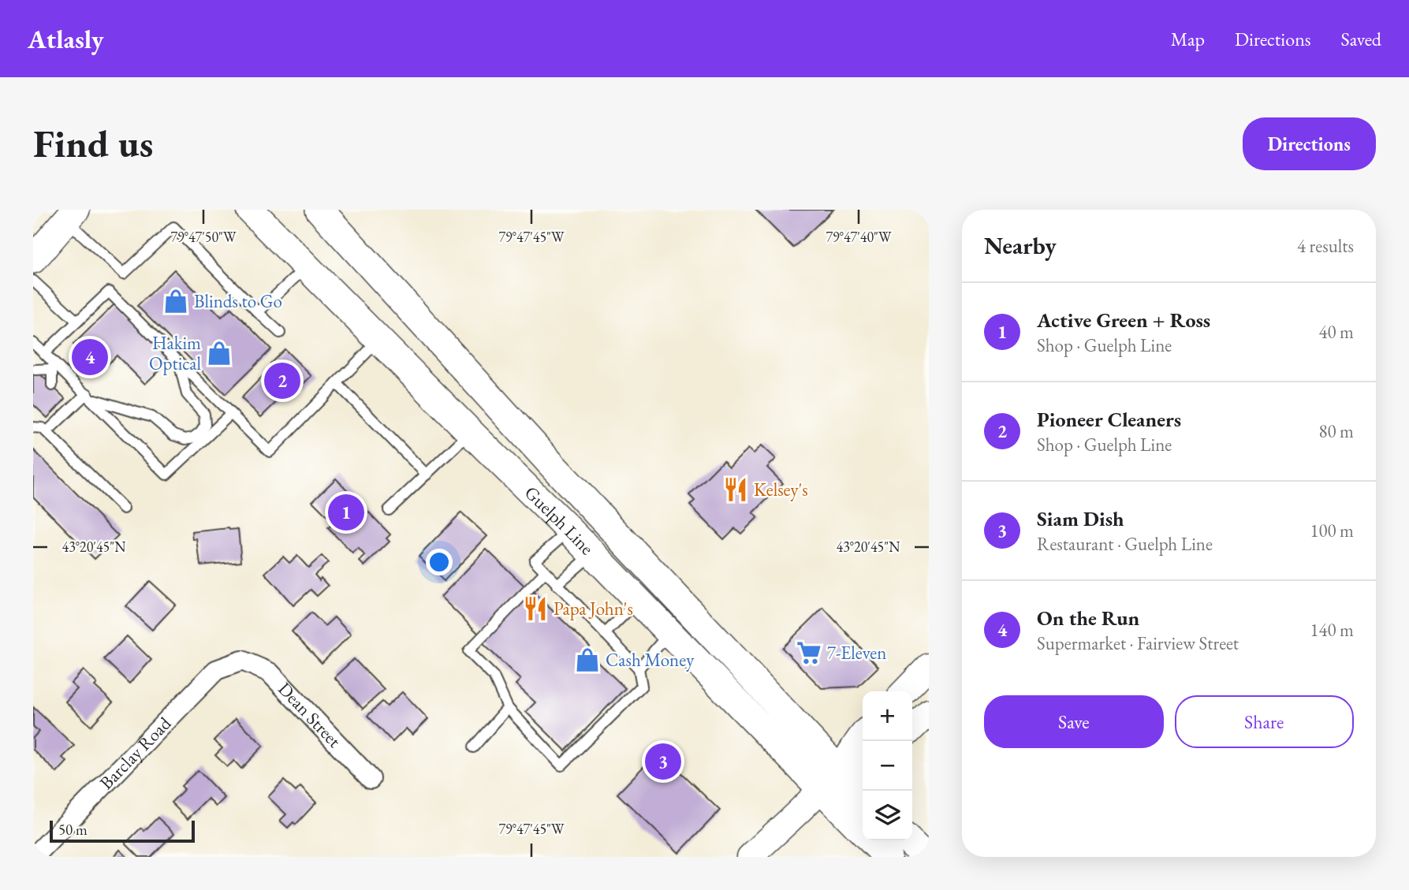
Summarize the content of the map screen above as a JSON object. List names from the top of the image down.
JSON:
{
  "streets": {
    "main road": ["Guelph Line"],
    "street": ["Dean Street", "Barclay Road"]
  },
  "crossings": [
    ["Dean Street", "Barclay Road"]
  ],
  "places": {
    "shop": ["Blinds to Go", "Hakim Optical", "Cash Money"],
    "restaurant": ["Kelsey's", "Papa John's"],
    "supermarket": ["7-Eleven"]
  },
  "scale_bar": "50 m",
  "page": {
    "header": "Atlasly",
    "nav": ["Map", "Directions", "Saved"],
    "buttons": [
      "Directions",
      ["Save", "Share"]
    ],
    "title": "Find us",
    "heading": ["Nearby", "4 results"],
    "list": [
      {
        "mark": "1",
        "name": "Active Green + Ross",
        "note": "Shop · Guelph Line",
        "value": "40 m"
      },
      {
        "mark": "2",
        "name": "Pioneer Cleaners",
        "note": "Shop · Guelph Line",
        "value": "80 m"
      },
      {
        "mark": "3",
        "name": "Siam Dish",
        "note": "Restaurant · Guelph Line",
        "value": "100 m"
      },
      {
        "mark": "4",
        "name": "On the Run",
        "note": "Supermarket · Fairview Street",
        "value": "140 m"
      }
    ],
    "pins": [
      "4",
      "2",
      "1",
      "3"
    ],
    "map_buttons": ["+", "−"],
    "scale": "50 m"
  },
  "coordinates": [
    "79°47'50\"W",
    "79°47'45\"W",
    "79°47'40\"W",
    "43°20'45\"N"
  ]
}
